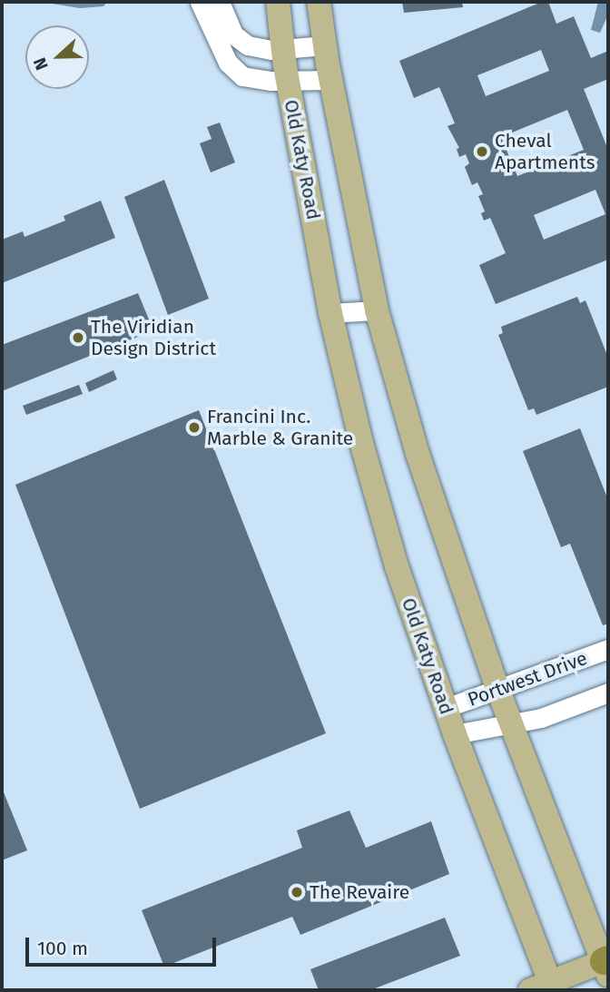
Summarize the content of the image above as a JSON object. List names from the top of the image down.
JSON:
{
  "streets": {
    "main road": ["Old Katy Road"],
    "street": ["Portwest Drive"]
  },
  "crossings": [
    ["Old Katy Road", "Portwest Drive"]
  ],
  "places": [
    "Cheval Apartments",
    "The Viridian Design District",
    "Francini Inc. Marble & Granite",
    "The Revaire"
  ],
  "scale_bar": "100 m",
  "north": "left"
}
